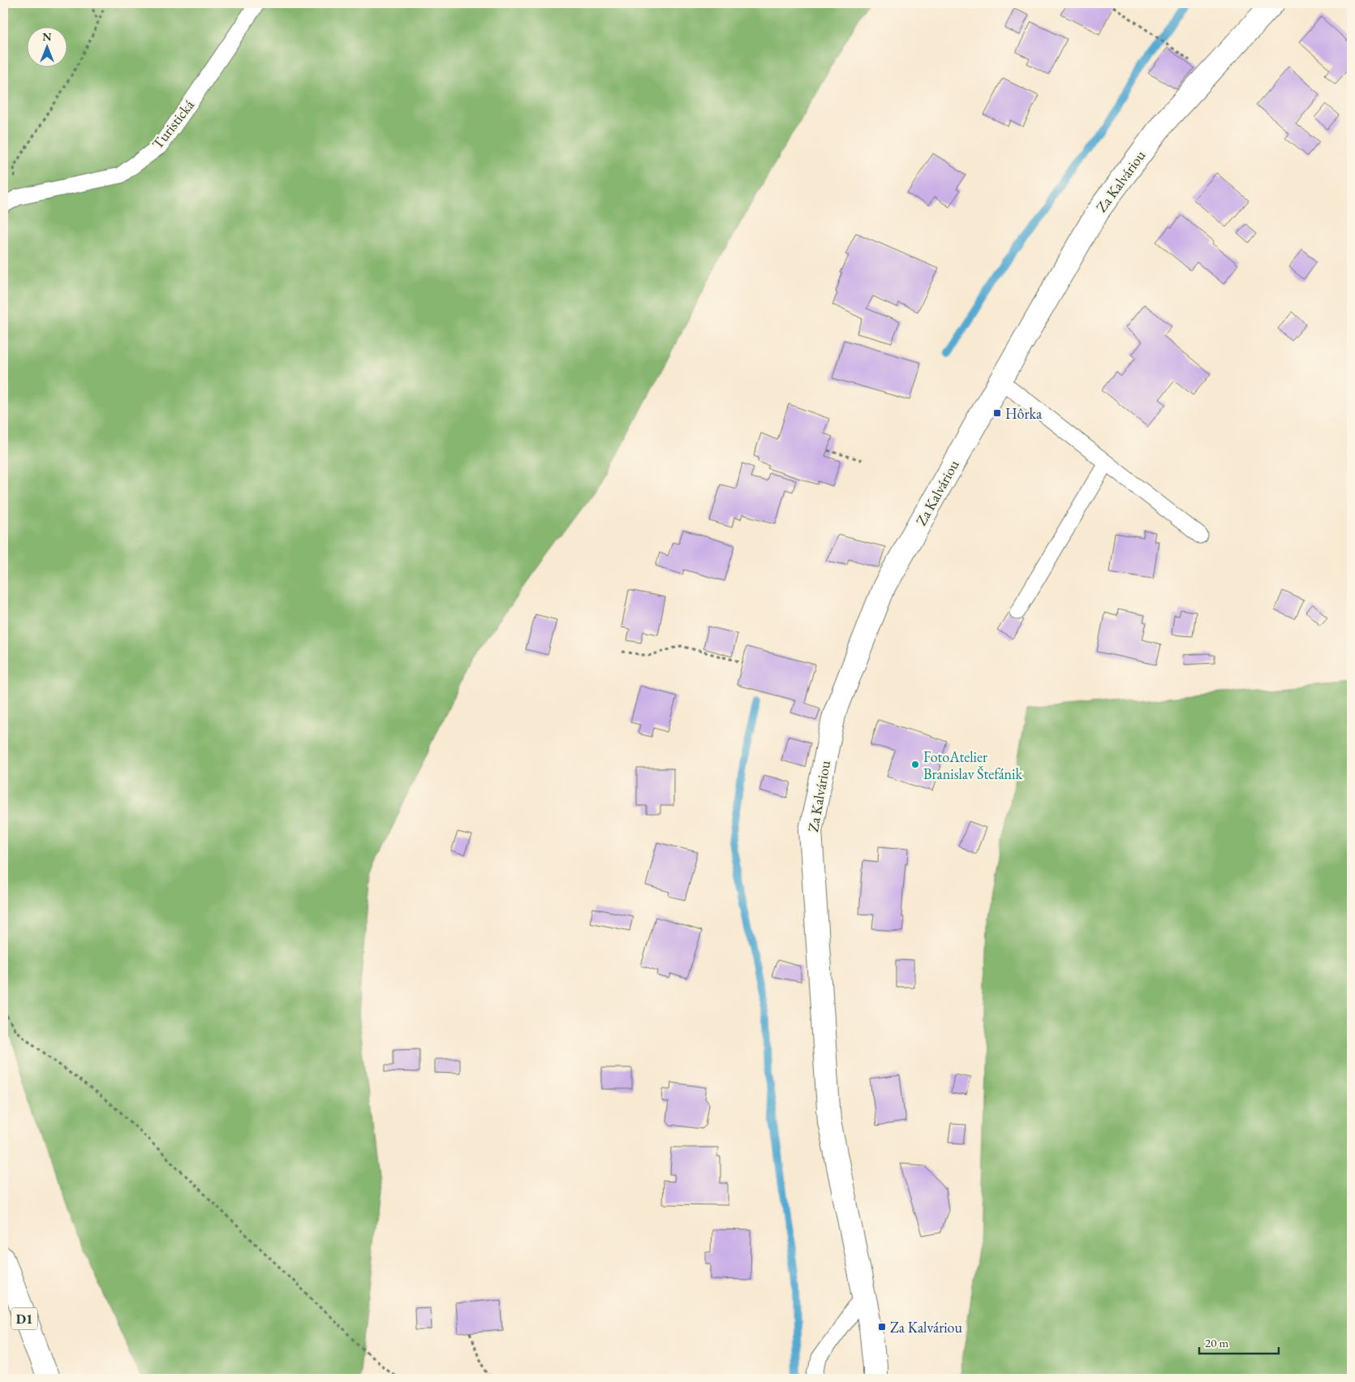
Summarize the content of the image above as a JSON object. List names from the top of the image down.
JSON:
{
  "streets": {
    "main road": ["Za Kalváriou", "D1"],
    "lane": ["Turistická"]
  },
  "places": {
    "transit": ["Hôrka", "Za Kalváriou"],
    "other": ["FotoAtelier Branislav Štefánik"]
  },
  "scale_bar": "20 m",
  "north": "top"
}
